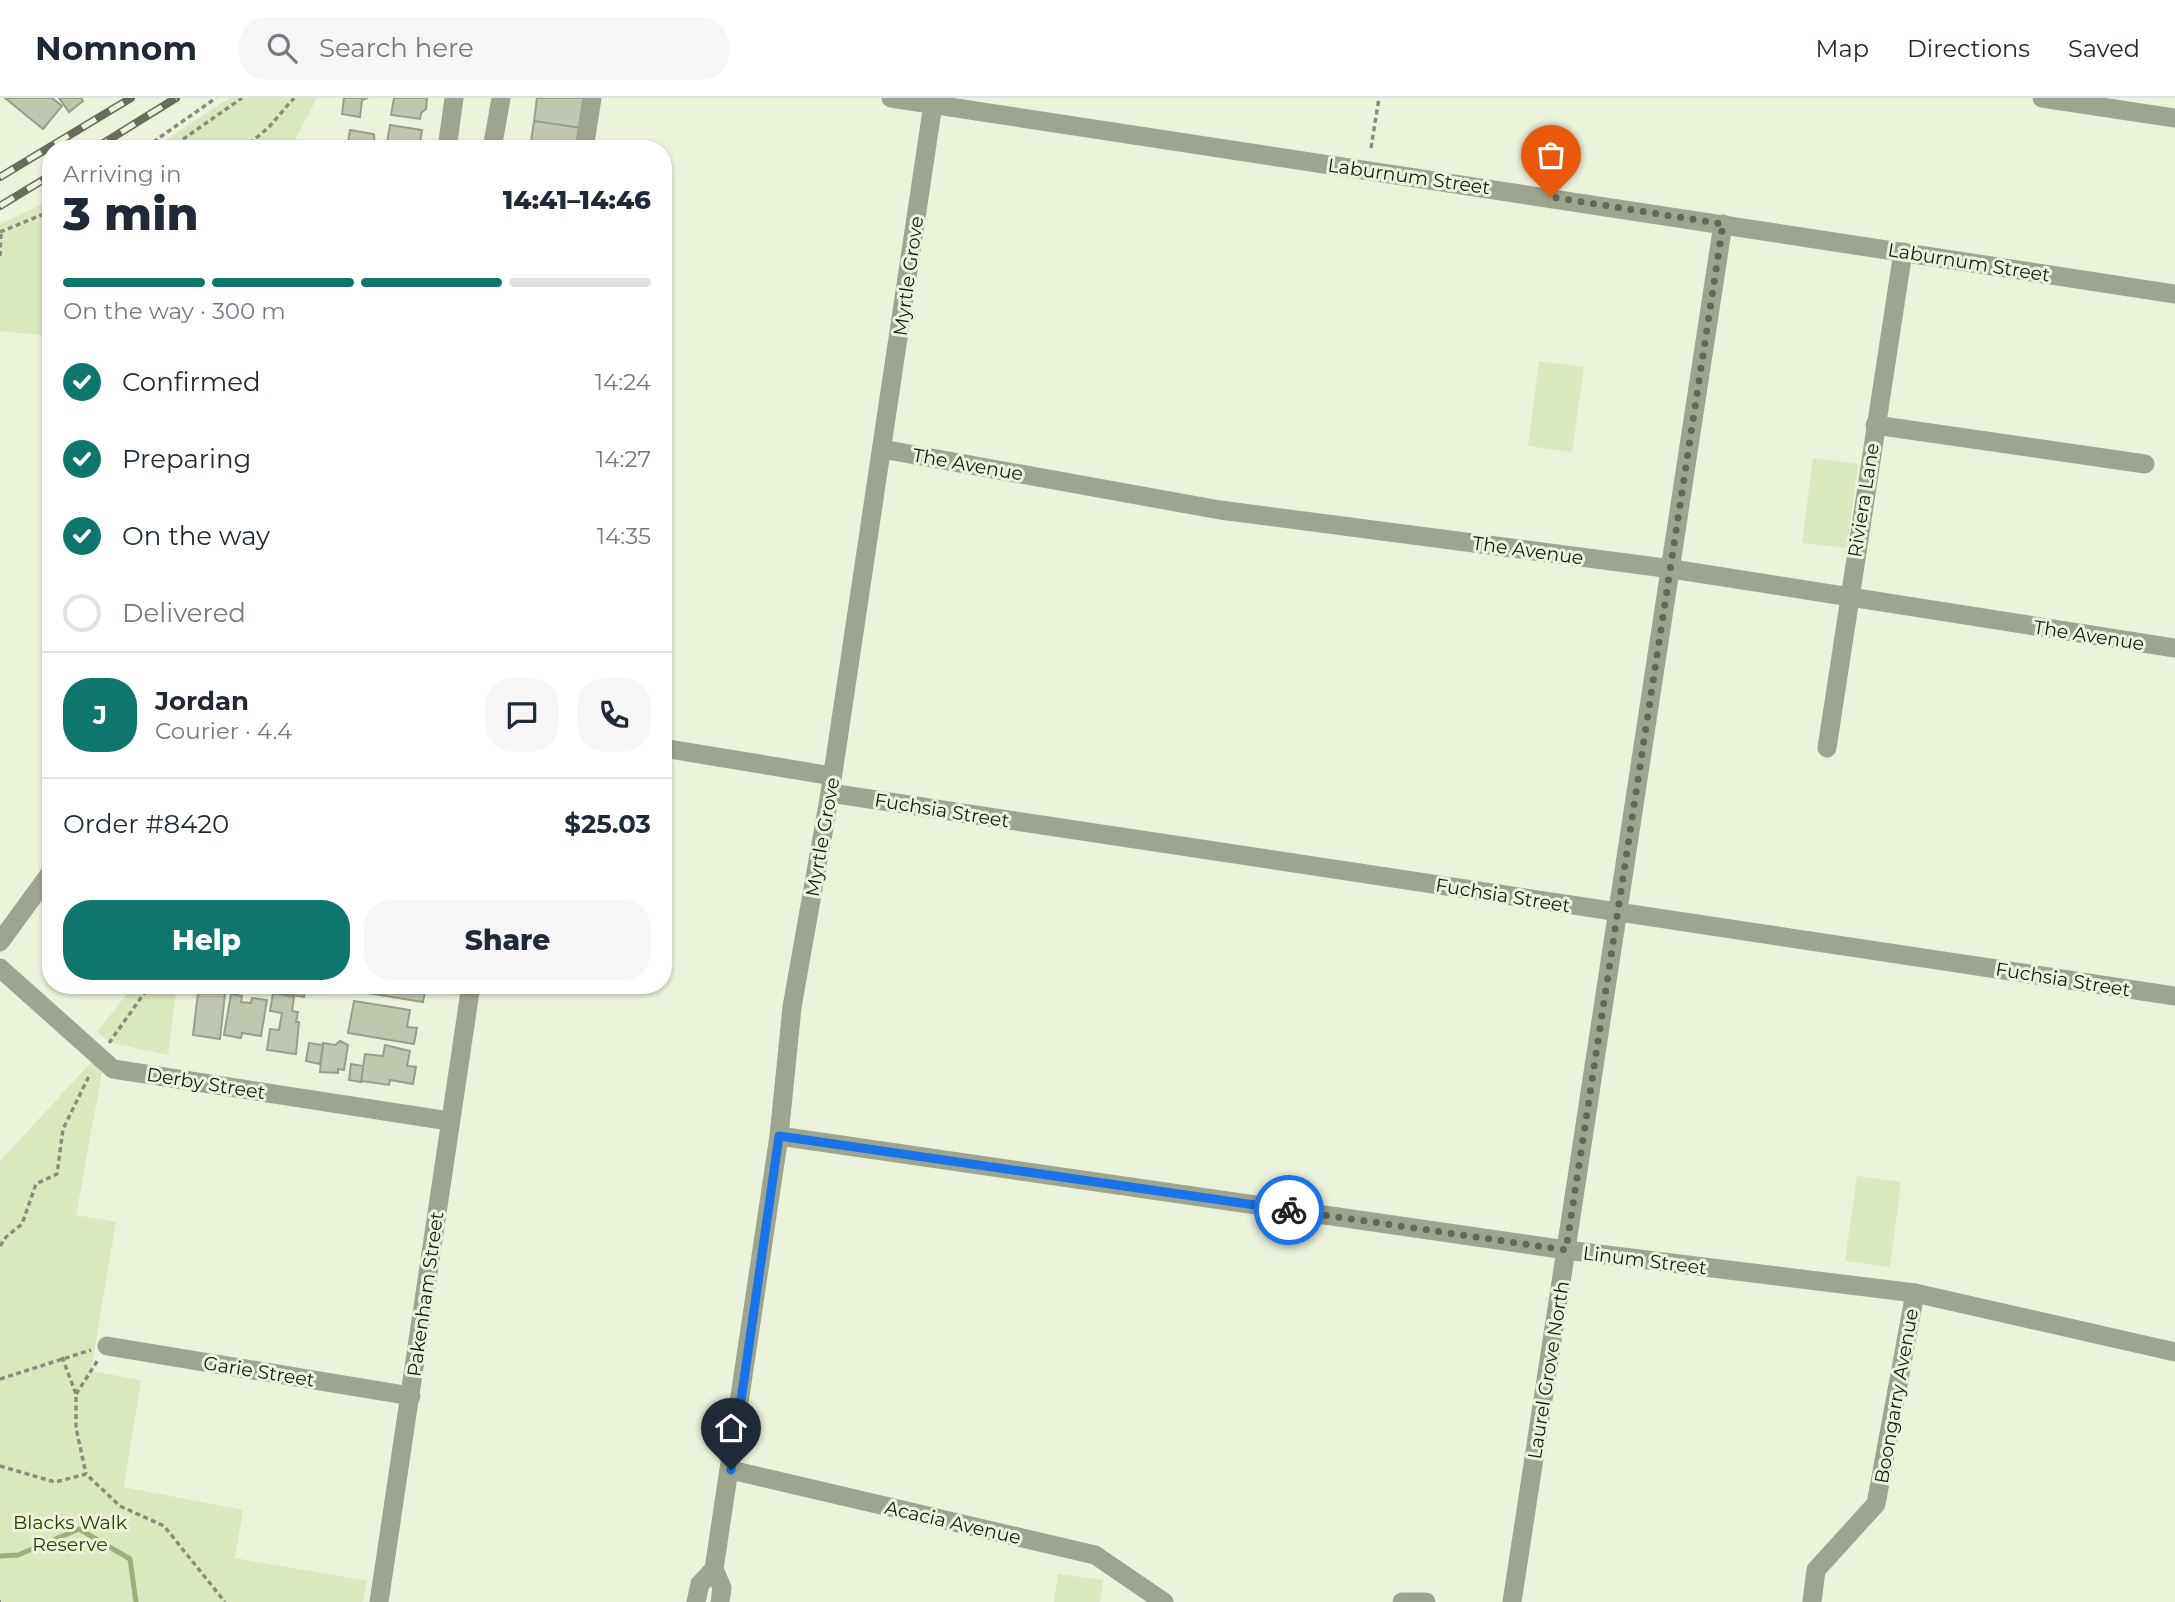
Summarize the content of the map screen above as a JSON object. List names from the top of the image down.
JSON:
{
  "streets": {
    "street": [
      "Laburnum Street",
      "Myrtle Grove",
      "The Avenue",
      "Riviera Lane",
      "Fuchsia Street",
      "Derby Street",
      "Linum Street",
      "Pakenham Street",
      "Laurel Grove North",
      "Garie Street",
      "Boongarry Avenue",
      "Acacia Avenue"
    ]
  },
  "crossings": [
    ["Laburnum Street", "Myrtle Grove"],
    ["Laburnum Street", "Riviera Lane"],
    ["Laburnum Street", "Laurel Grove North"],
    ["Myrtle Grove", "The Avenue"],
    ["Myrtle Grove", "Fuchsia Street"],
    ["Myrtle Grove", "Linum Street"],
    ["Myrtle Grove", "Acacia Avenue"],
    ["The Avenue", "Riviera Lane"],
    ["The Avenue", "Laurel Grove North"],
    ["Fuchsia Street", "Laurel Grove North"],
    ["Derby Street", "Pakenham Street"],
    ["Linum Street", "Laurel Grove North"],
    ["Linum Street", "Boongarry Avenue"],
    ["Pakenham Street", "Garie Street"]
  ],
  "parks": ["Blacks Walk Reserve"],
  "page": {
    "header": "Nomnom",
    "search": "Search here",
    "nav": ["Map", "Directions", "Saved"],
    "heading": ["3 min", "Arriving in", "14:41–14:46"],
    "panel": [
      "Jordan",
      "Courier · 4.4",
      "Order #8420",
      "$25.03"
    ],
    "bar": "On the way · 300 m",
    "list": [
      ["Confirmed", "14:24"],
      ["Preparing", "14:27"],
      ["On the way", "14:35"],
      "Delivered"
    ],
    "round": "J",
    "buttons": ["Help", "Share"]
  }
}
